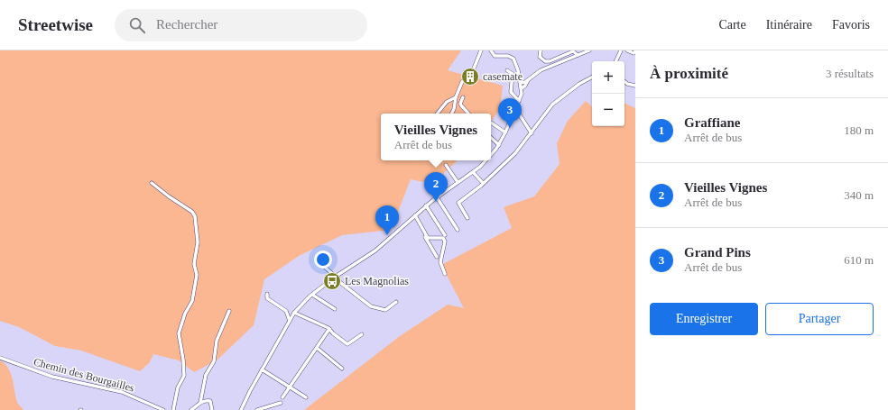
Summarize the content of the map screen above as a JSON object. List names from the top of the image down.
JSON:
{
  "streets": {
    "street": ["Chemin des Bourgailles"]
  },
  "places": {
    "building": ["casemate"],
    "bus stop": ["Les Magnolias"]
  },
  "page": {
    "header": "Streetwise",
    "search": "Rechercher",
    "nav": ["Carte", "Itinéraire", "Favoris"],
    "heading": ["À proximité", "3 résultats"],
    "map_buttons": ["+", "−"],
    "list": [
      {
        "mark": "1",
        "name": "Graffiane",
        "note": "Arrêt de bus",
        "value": "180 m"
      },
      {
        "mark": "2",
        "name": "Vieilles Vignes",
        "note": "Arrêt de bus",
        "value": "340 m"
      },
      {
        "mark": "3",
        "name": "Grand Pins",
        "note": "Arrêt de bus",
        "value": "610 m"
      }
    ],
    "pins": ["3", "2", "1"],
    "popup": ["Vieilles Vignes", "Arrêt de bus"],
    "buttons": ["Enregistrer", "Partager"]
  }
}
